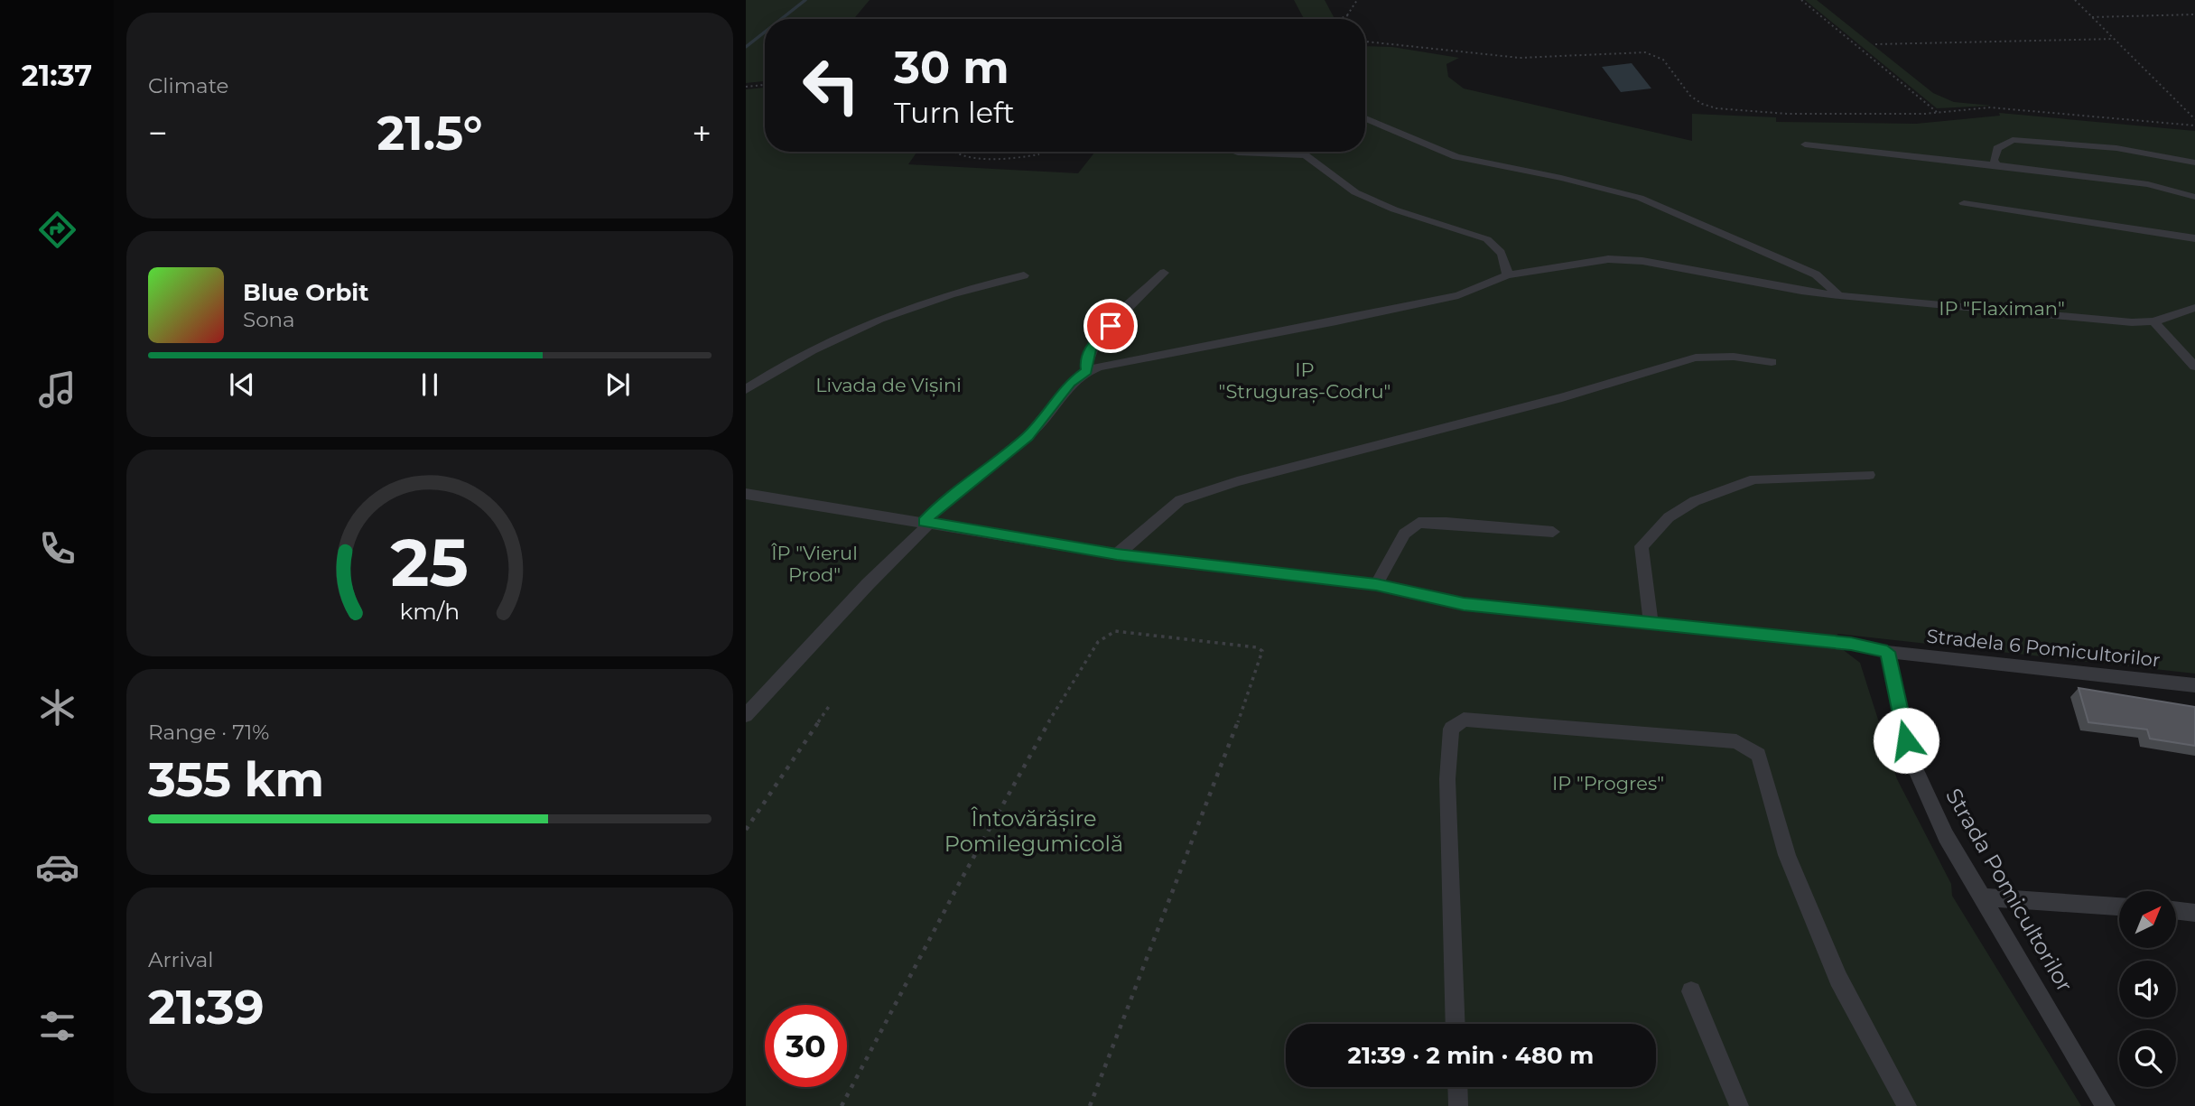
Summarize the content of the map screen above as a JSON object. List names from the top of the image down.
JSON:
{
  "streets": {
    "street": ["Stradela 6 Pomicultorilor", "Strada Pomicultorilor"]
  },
  "crossings": [
    ["Stradela 6 Pomicultorilor", "Strada Pomicultorilor"]
  ],
  "parks": [
    "IP \"Flaximan\"",
    "IP \"Struguraș-Codru\"",
    "Livada de Vișini",
    "ÎP \"Vierul Prod\"",
    "IP \"Progres\"",
    "Întovărășire Pomilegumicolă"
  ],
  "north": "top right",
  "page": {
    "tabs": "21:37",
    "tile": [
      "Climate",
      ["Range · 71%", "355 km"],
      ["Arrival", "21:39"]
    ],
    "turn": ["30 m", "Turn left"],
    "heat": ["−", "21.5°", "+"],
    "song": ["Blue Orbit", "Sona"],
    "limit": "30",
    "trip": "21:39 · 2 min · 480 m",
    "gauge": ["25", "km/h"]
  }
}
